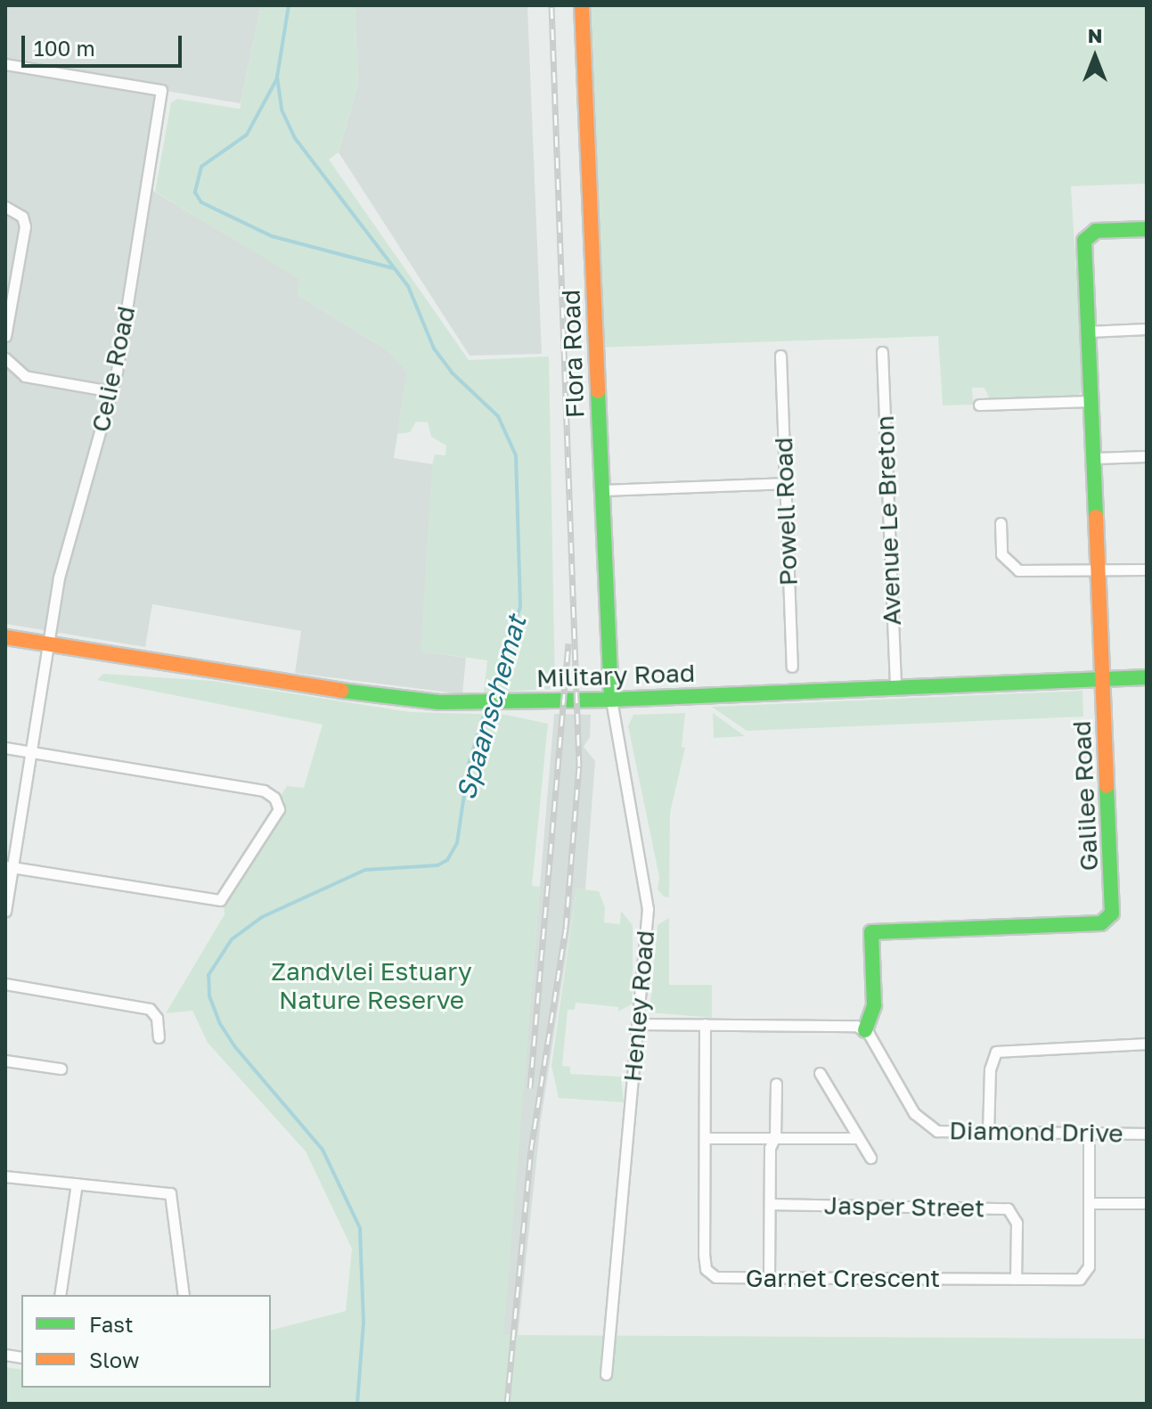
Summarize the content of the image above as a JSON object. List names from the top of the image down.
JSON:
{
  "streets": {
    "street": [
      "Flora Road",
      "Celie Road",
      "Powell Road",
      "Avenue Le Breton",
      "Military Road",
      "Galilee Road",
      "Henley Road",
      "Diamond Drive",
      "Jasper Street",
      "Garnet Crescent"
    ]
  },
  "crossings": [
    ["Flora Road", "Military Road"],
    ["Flora Road", "Henley Road"],
    ["Celie Road", "Military Road"],
    ["Avenue Le Breton", "Military Road"],
    ["Military Road", "Galilee Road"],
    ["Military Road", "Henley Road"],
    ["Galilee Road", "Diamond Drive"],
    ["Diamond Drive", "Garnet Crescent"],
    ["Jasper Street", "Garnet Crescent"]
  ],
  "water": ["Spaanschemat"],
  "parks": ["Zandvlei Estuary Nature Reserve"],
  "legend": ["Fast", "Slow"],
  "scale_bar": "100 m",
  "north": "top"
}
